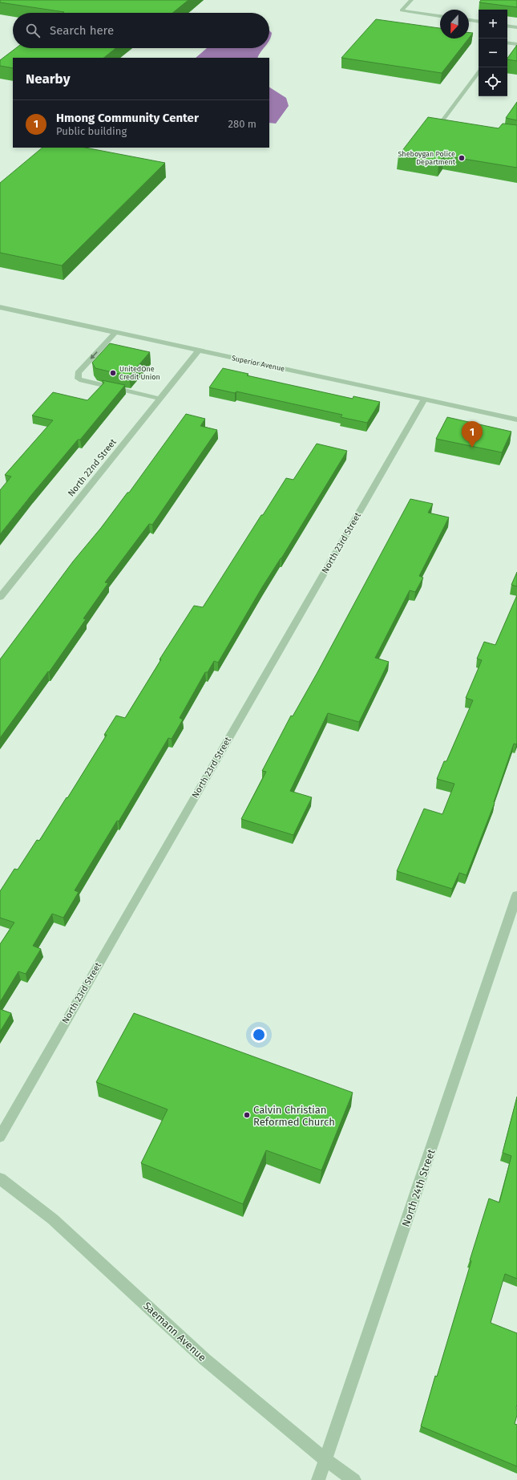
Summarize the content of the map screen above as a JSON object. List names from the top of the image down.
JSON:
{
  "streets": {
    "street": [
      "Superior Avenue",
      "North 22nd Street",
      "North 23rd Street",
      "North 24th Street",
      "Saemann Avenue"
    ]
  },
  "crossings": [
    ["Superior Avenue", "North 22nd Street"],
    ["Superior Avenue", "North 23rd Street"],
    ["North 24th Street", "Saemann Avenue"]
  ],
  "places": ["Sheboygan Police Department", "UnitedOne Credit Union", "Calvin Christian Reformed Church"],
  "north": "bottom",
  "page": {
    "map_buttons": ["+", "−"],
    "search": "Search here",
    "heading": "Nearby",
    "list": [
      {
        "mark": "1",
        "name": "Hmong Community Center",
        "note": "Public building",
        "value": "280 m"
      }
    ],
    "pins": "1"
  }
}
